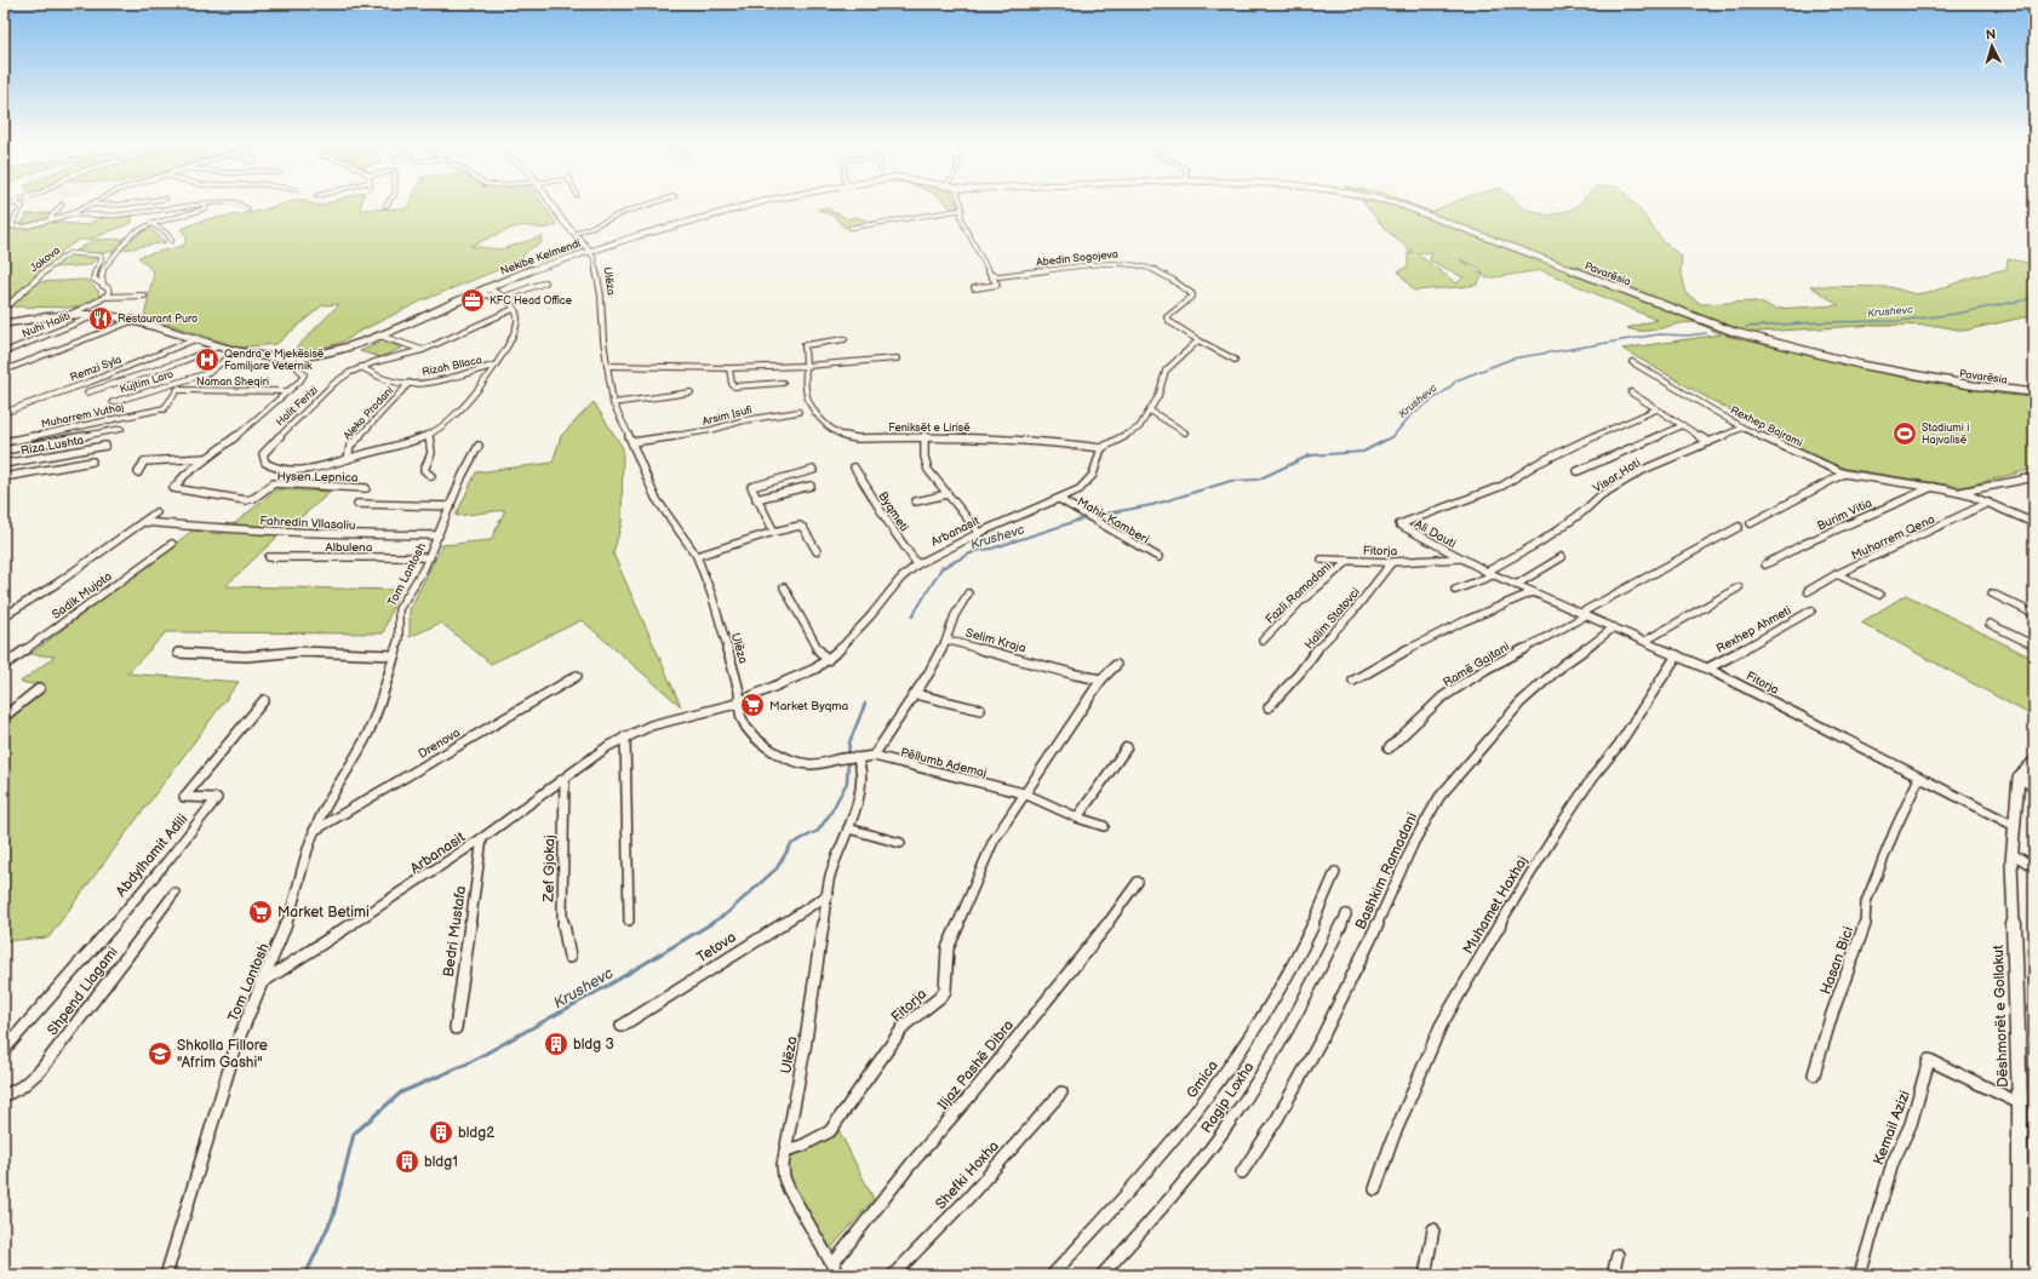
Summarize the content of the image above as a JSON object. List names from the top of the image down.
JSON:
{
  "streets": {
    "street": [
      "Nekibe Kelmendi",
      "Abedin Sogojeva",
      "Jakova",
      "Pavarësia",
      "Ulëza",
      "Nuhi Haliti",
      "Rizah Bllaca",
      "Remzi Syla",
      "Kujtim Laro",
      "Naman Sheqiri",
      "Halit Ferizi",
      "Aleko Prodani",
      "Muharrem Vuthaj",
      "Arsim Isufi",
      "Rexhep Bajrami",
      "Feniksët e Lirisë",
      "Riza Lushta",
      "Visar Hoti",
      "Hysen Lepnica",
      "Byqmeti",
      "Burim Vitia",
      "Mahir Kamberi",
      "Fahredin Vllasaliu",
      "Arbanasit",
      "Ali Dauti",
      "Muharrem Qena",
      "Albulena",
      "Fitorja",
      "Tom Lantosh",
      "Fazli Ramadani",
      "Sadik Mujota",
      "Halim Statovci",
      "Rexhep Ahmeti",
      "Selim Kraja",
      "Ramë Gajtani",
      "Drenova",
      "Pëllumb Ademaj",
      "Abdylhamit Adili",
      "Zef Gjokaj",
      "Bashkim Ramadani",
      "Muhamet Haxhaj",
      "Bedri Mustafa",
      "Tetova",
      "Hasan Bici",
      "Shpend Llagami",
      "Dëshmorët e Gollakut",
      "Iljaz Pashë Dibra",
      "Gmica",
      "Ragip Loxha",
      "Kemail Azizi",
      "Shefki Hoxha"
    ]
  },
  "crossings": [
    ["Nekibe Kelmendi", "Ulëza"],
    ["Nekibe Kelmendi", "Nuhi Haliti"],
    ["Nekibe Kelmendi", "Remzi Syla"],
    ["Nekibe Kelmendi", "Kujtim Laro"],
    ["Nekibe Kelmendi", "Hysen Lepnica"],
    ["Ulëza", "Arsim Isufi"],
    ["Ulëza", "Arbanasit"],
    ["Ulëza", "Fitorja"],
    ["Ulëza", "Pëllumb Ademaj"],
    ["Ulëza", "Tetova"],
    ["Ulëza", "Iljaz Pashë Dibra"],
    ["Rizah Bllaca", "Halit Ferizi"],
    ["Rizah Bllaca", "Aleko Prodani"],
    ["Kujtim Laro", "Muharrem Vuthaj"],
    ["Naman Sheqiri", "Muharrem Vuthaj"],
    ["Naman Sheqiri", "Hysen Lepnica"],
    ["Halit Ferizi", "Aleko Prodani"],
    ["Rexhep Bajrami", "Visar Hoti"],
    ["Rexhep Bajrami", "Burim Vitia"],
    ["Rexhep Bajrami", "Muharrem Qena"],
    ["Feniksët e Lirisë", "Arbanasit"],
    ["Visar Hoti", "Fitorja"],
    ["Byqmeti", "Arbanasit"],
    ["Mahir Kamberi", "Arbanasit"],
    ["Fahredin Vllasaliu", "Tom Lantosh"],
    ["Arbanasit", "Tom Lantosh"],
    ["Arbanasit", "Zef Gjokaj"],
    ["Arbanasit", "Bedri Mustafa"],
    ["Ali Dauti", "Fitorja"],
    ["Albulena", "Tom Lantosh"],
    ["Fitorja", "Fazli Ramadani"],
    ["Fitorja", "Halim Statovci"],
    ["Fitorja", "Rexhep Ahmeti"],
    ["Fitorja", "Selim Kraja"],
    ["Fitorja", "Ramë Gajtani"],
    ["Fitorja", "Pëllumb Ademaj"],
    ["Fitorja", "Bashkim Ramadani"],
    ["Fitorja", "Muhamet Haxhaj"],
    ["Fitorja", "Hasan Bici"],
    ["Fitorja", "Dëshmorët e Gollakut"],
    ["Tom Lantosh", "Drenova"],
    ["Dëshmorët e Gollakut", "Kemail Azizi"]
  ],
  "water": ["Krushevc"],
  "places": {
    "office": ["KFC Head Office"],
    "restaurant": ["Restaurant Puro"],
    "hospital": ["Qendra e Mjekësisë Familjare Veternik"],
    "sports": ["Stadiumi i Hajvalisë"],
    "supermarket": ["Market Byqma", "Market Betimi"],
    "building": ["bldg 3", "bldg2", "bldg1"],
    "school or university": ["Shkolla Fillore \"Afrim Gashi\""]
  },
  "north": "top"
}
